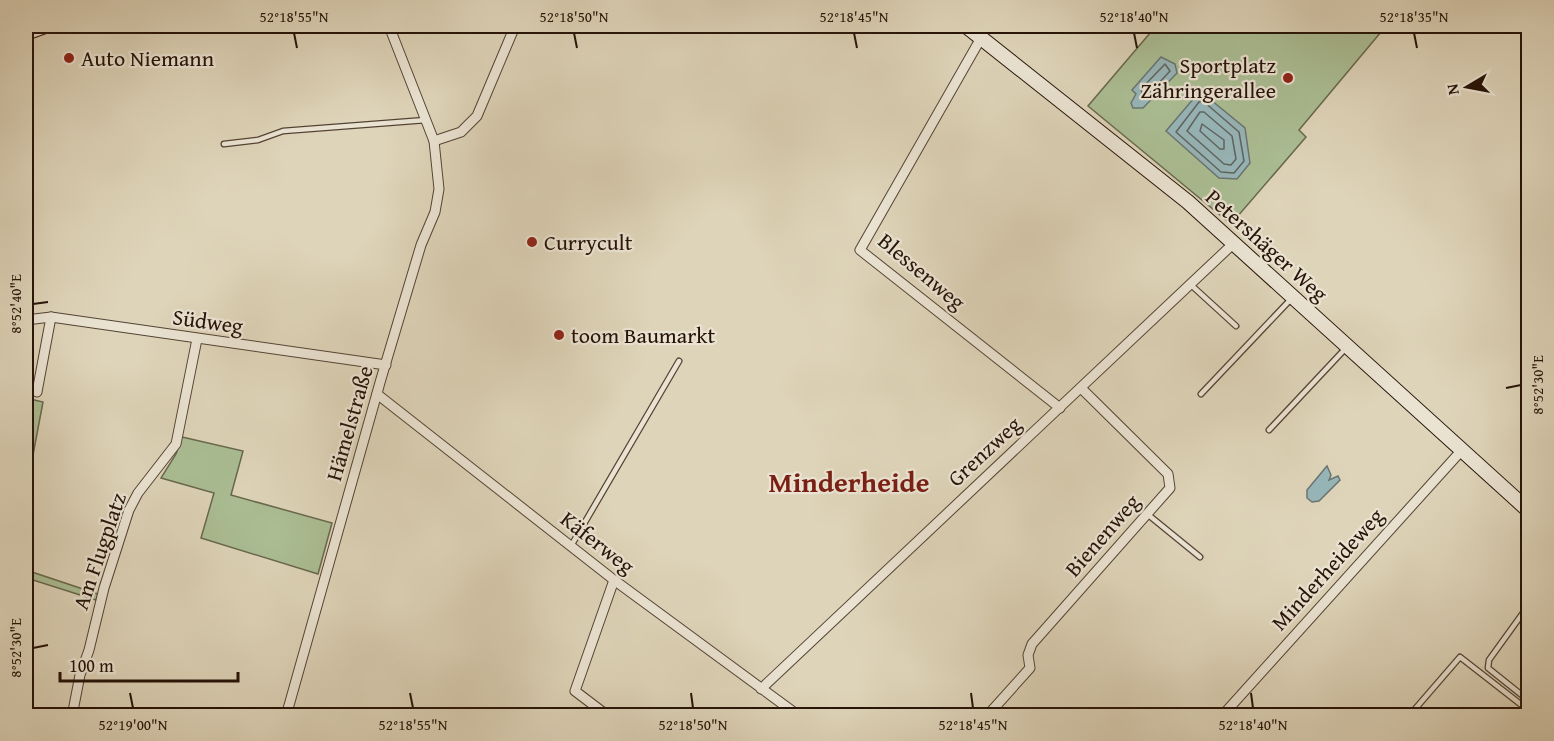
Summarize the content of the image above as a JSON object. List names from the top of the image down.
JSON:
{
  "streets": {
    "street": [
      "Petershäger Weg",
      "Blessenweg",
      "Südweg",
      "Hämelstraße",
      "Grenzweg",
      "Bienenweg",
      "Käferweg",
      "Am Flugplatz",
      "Minderheideweg"
    ]
  },
  "crossings": [
    ["Petershäger Weg", "Blessenweg"],
    ["Petershäger Weg", "Grenzweg"],
    ["Petershäger Weg", "Minderheideweg"],
    ["Blessenweg", "Grenzweg"],
    ["Südweg", "Hämelstraße"],
    ["Südweg", "Am Flugplatz"],
    ["Hämelstraße", "Käferweg"],
    ["Grenzweg", "Bienenweg"],
    ["Grenzweg", "Käferweg"]
  ],
  "districts": ["Minderheide"],
  "places": [
    "Auto Niemann",
    "Sportplatz Zähringerallee",
    "Currycult",
    "toom Baumarkt"
  ],
  "scale_bar": "100 m",
  "north": "left",
  "coordinates": [
    "52°18'55\"N",
    "52°18'50\"N",
    "52°18'45\"N",
    "52°18'40\"N",
    "52°18'35\"N",
    "8°52'40\"E",
    "8°52'30\"E",
    "52°19'00\"N"
  ]
}
